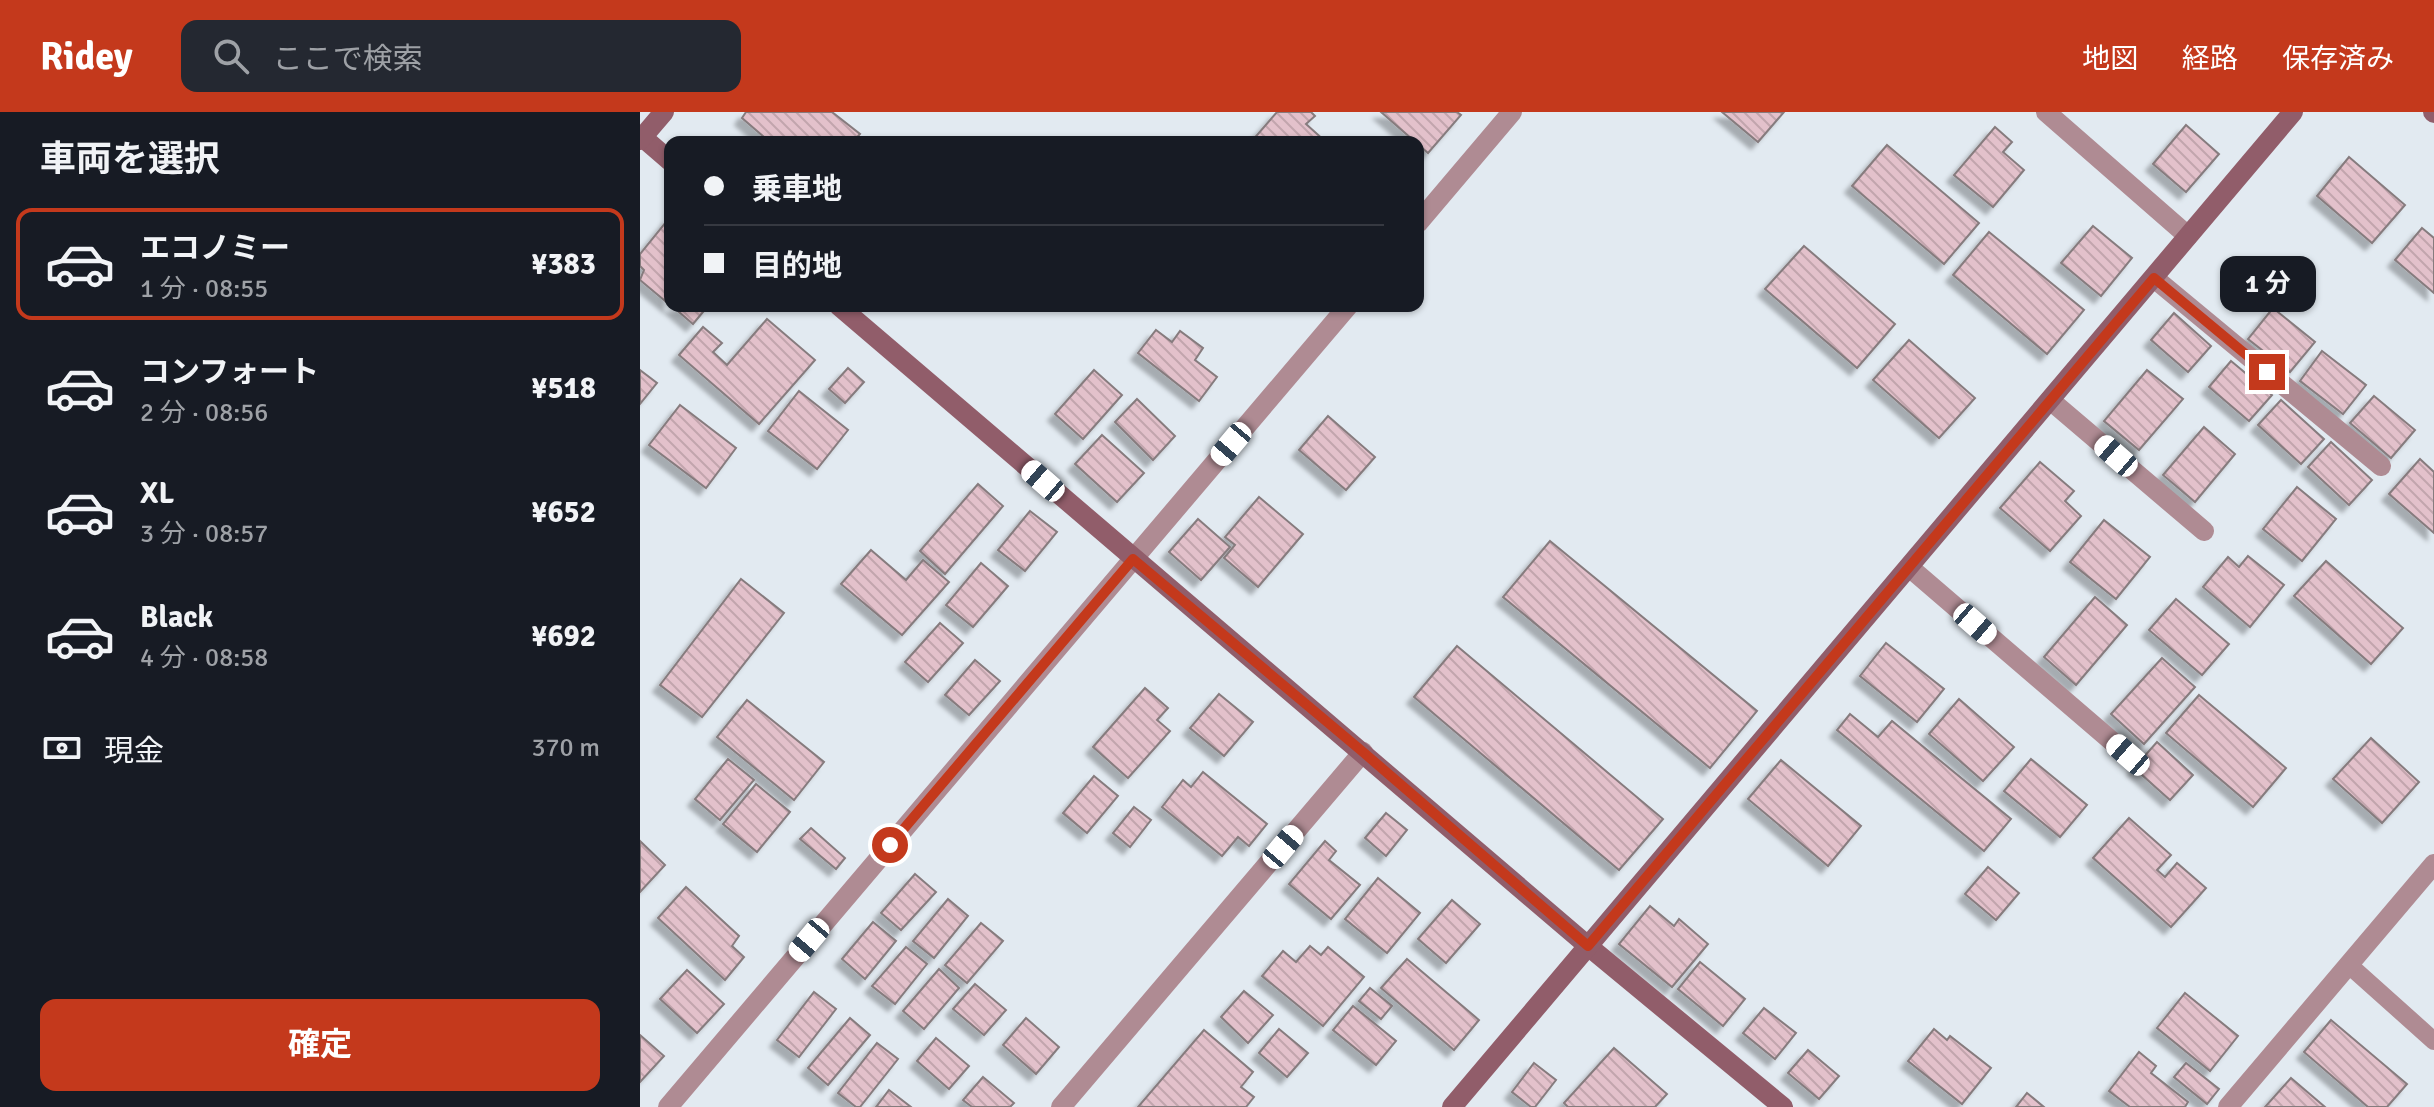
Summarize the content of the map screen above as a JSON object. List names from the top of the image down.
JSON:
{
  "page": {
    "header": "Ridey",
    "search": "ここで検索",
    "nav": ["地図", "経路", "保存済み"],
    "heading": "車両を選択",
    "banner": ["乗車地", "目的地"],
    "list": [
      {
        "name": "エコノミー",
        "note": "1 分 · 08:55",
        "value": "¥383"
      },
      {
        "name": "コンフォート",
        "note": "2 分 · 08:56",
        "value": "¥518"
      },
      {
        "name": "XL",
        "note": "3 分 · 08:57",
        "value": "¥652"
      },
      {
        "name": "Black",
        "note": "4 分 · 08:58",
        "value": "¥692"
      }
    ],
    "bubble": "1 分",
    "pay": ["現金", "370 m"],
    "buttons": "確定"
  }
}
